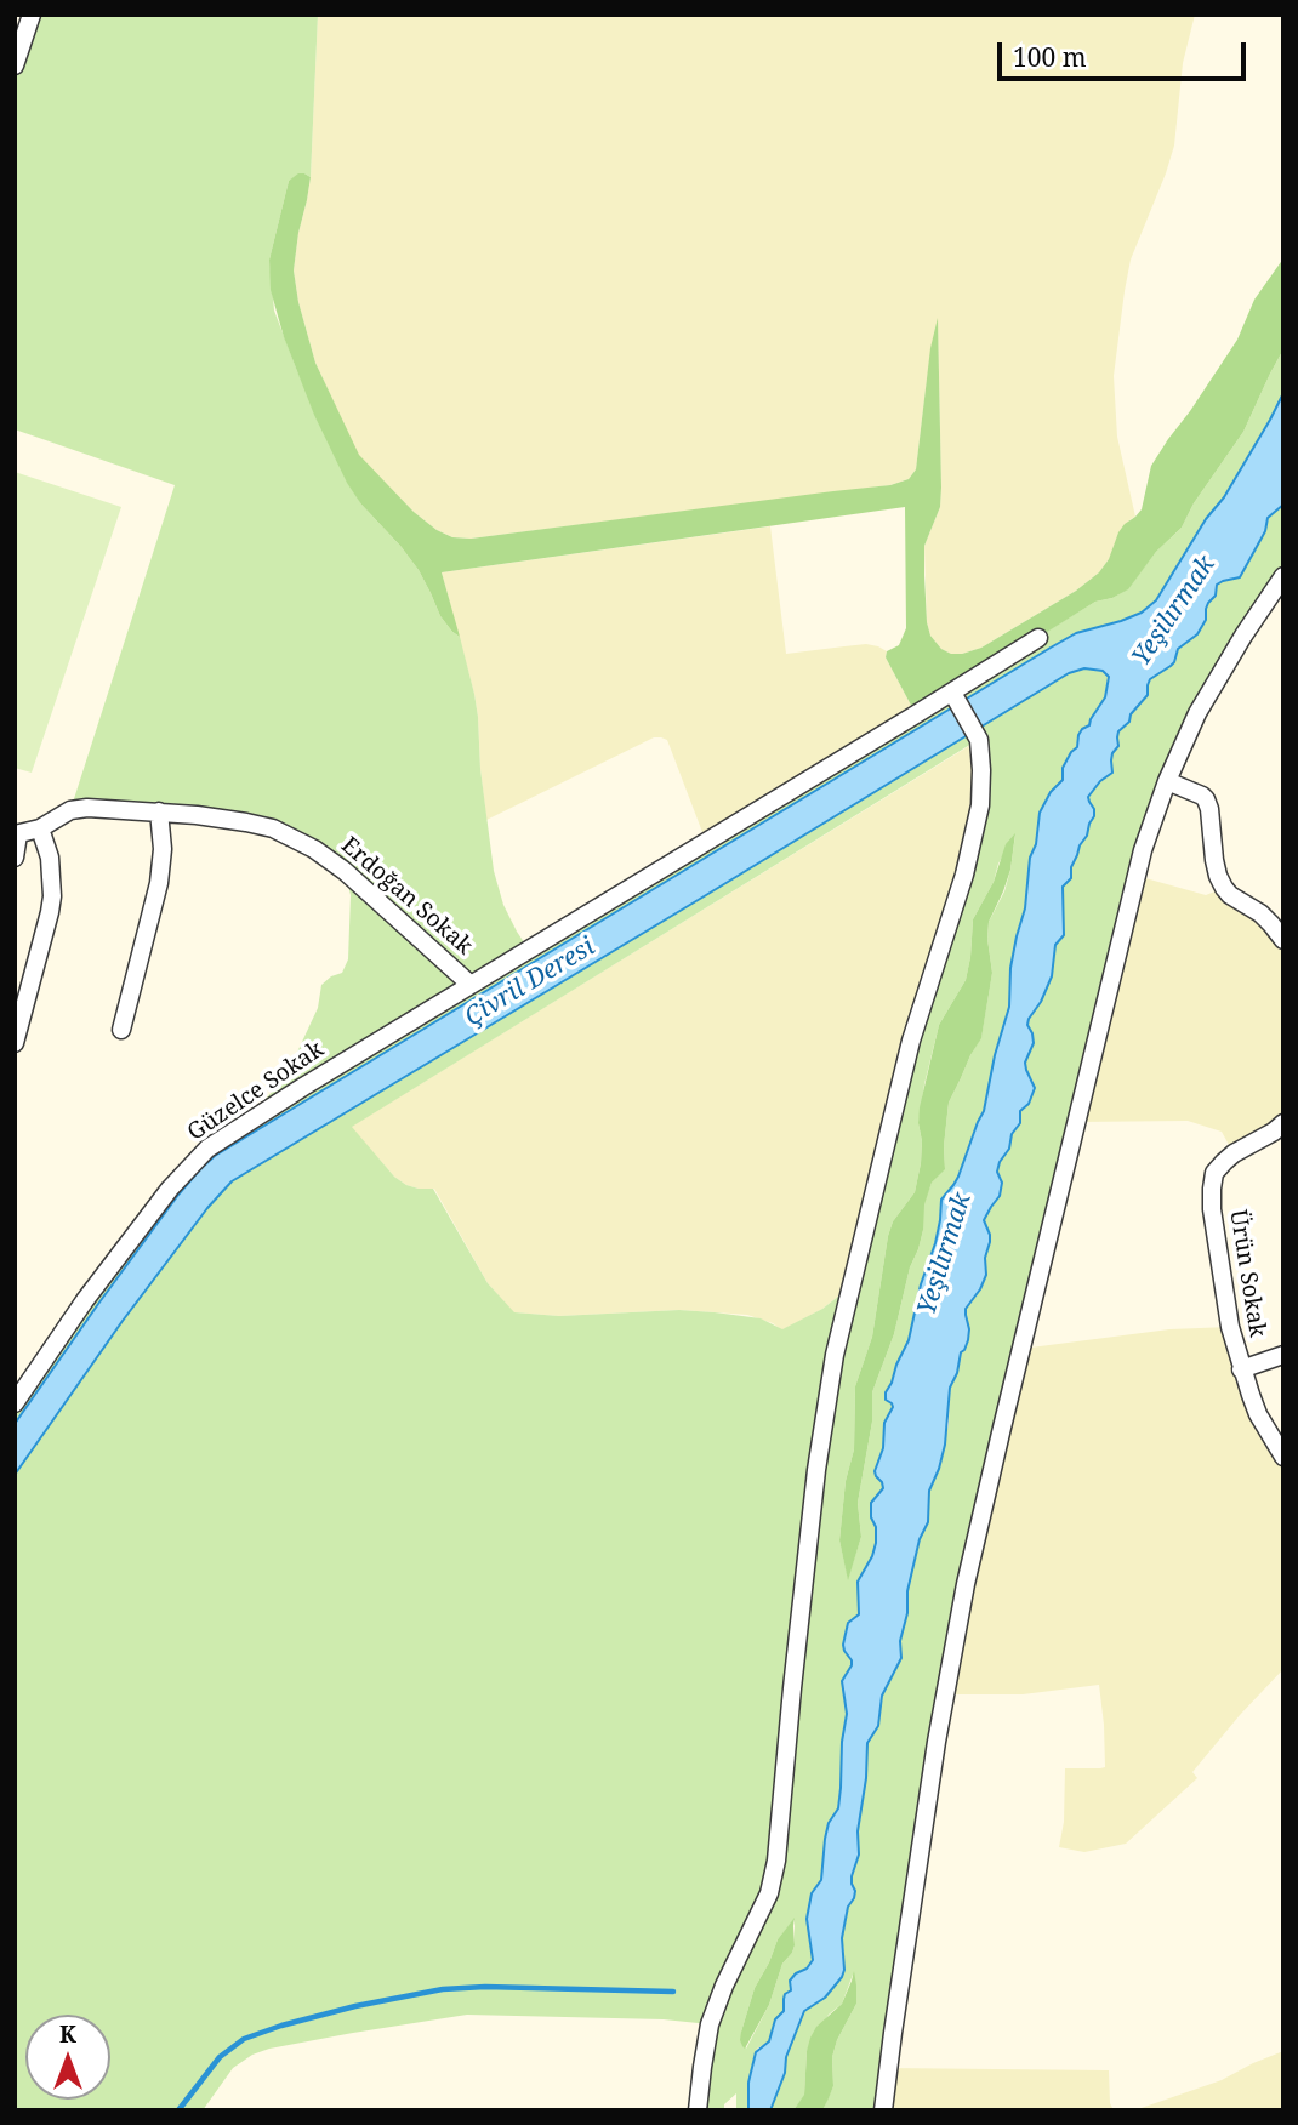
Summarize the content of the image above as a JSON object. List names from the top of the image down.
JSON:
{
  "streets": {
    "street": ["Erdoğan Sokak", "Güzelce Sokak", "Ürün Sokak"]
  },
  "crossings": [
    ["Erdoğan Sokak", "Güzelce Sokak"]
  ],
  "water": ["Yeşilırmak", "Çivril Deresi"],
  "scale_bar": "100 m",
  "north": "top"
}
